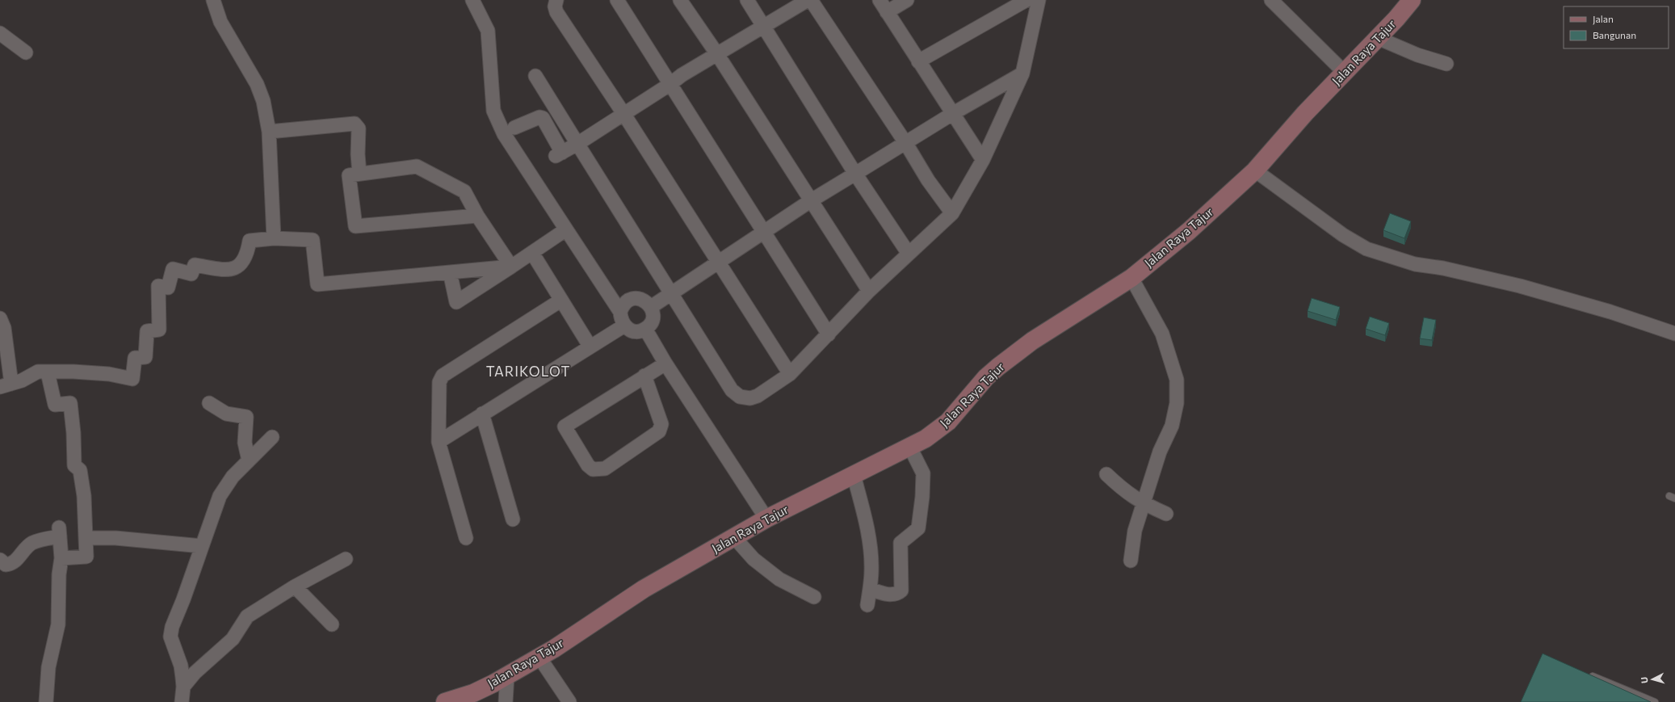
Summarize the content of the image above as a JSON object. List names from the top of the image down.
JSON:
{
  "streets": {
    "main road": ["Jalan Raya Tajur"]
  },
  "districts": ["TARIKOLOT"],
  "legend": ["Jalan", "Bangunan"],
  "north": "left"
}
